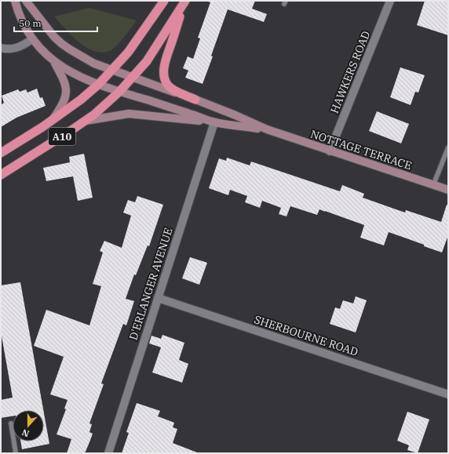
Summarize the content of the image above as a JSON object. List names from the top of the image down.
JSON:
{
  "streets": {
    "highway": ["A10"],
    "main road": ["NOTTAGE TERRACE"],
    "street": ["HAWKERS ROAD", "D'ERLANGER AVENUE", "SHERBOURNE ROAD"]
  },
  "crossings": [
    ["HAWKERS ROAD", "NOTTAGE TERRACE"],
    ["A10", "NOTTAGE TERRACE"],
    ["NOTTAGE TERRACE", "D'ERLANGER AVENUE"],
    ["D'ERLANGER AVENUE", "SHERBOURNE ROAD"]
  ],
  "scale_bar": "50 m",
  "north": "bottom"
}
